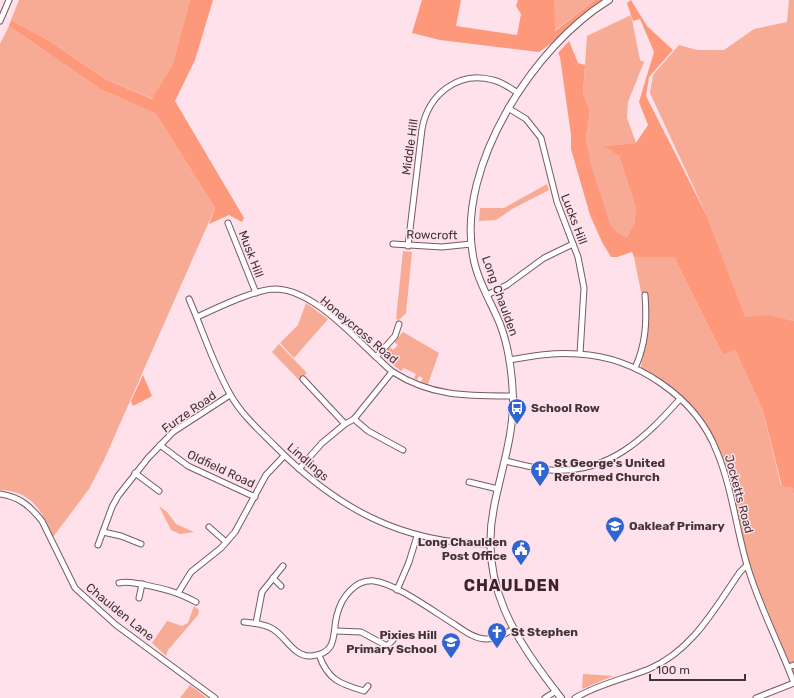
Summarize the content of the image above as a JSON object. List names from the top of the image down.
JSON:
{
  "streets": {
    "street": [
      "Middle Hill",
      "Lucks Hill",
      "Rowcroft",
      "Musk Hill",
      "Long Chaulden",
      "Honeycross Road",
      "Furze Road",
      "Lindlings",
      "Oldfield Road",
      "Jocketts Road",
      "Chaulden Lane"
    ]
  },
  "crossings": [
    ["Middle Hill", "Rowcroft"],
    ["Middle Hill", "Long Chaulden"],
    ["Lucks Hill", "Long Chaulden"],
    ["Lucks Hill", "Jocketts Road"],
    ["Rowcroft", "Long Chaulden"],
    ["Musk Hill", "Honeycross Road"],
    ["Long Chaulden", "Honeycross Road"],
    ["Long Chaulden", "Lindlings"],
    ["Long Chaulden", "Jocketts Road"],
    ["Honeycross Road", "Lindlings"],
    ["Furze Road", "Lindlings"],
    ["Furze Road", "Oldfield Road"]
  ],
  "districts": ["CHAULDEN"],
  "places": {
    "bus stop": ["School Row"],
    "church": ["St George's United Reformed Church", "St Stephen"],
    "school or university": ["Oakleaf Primary", "Pixies Hill Primary School"],
    "public building": ["Long Chaulden Post Office"]
  },
  "scale_bar": "100 m"
}
